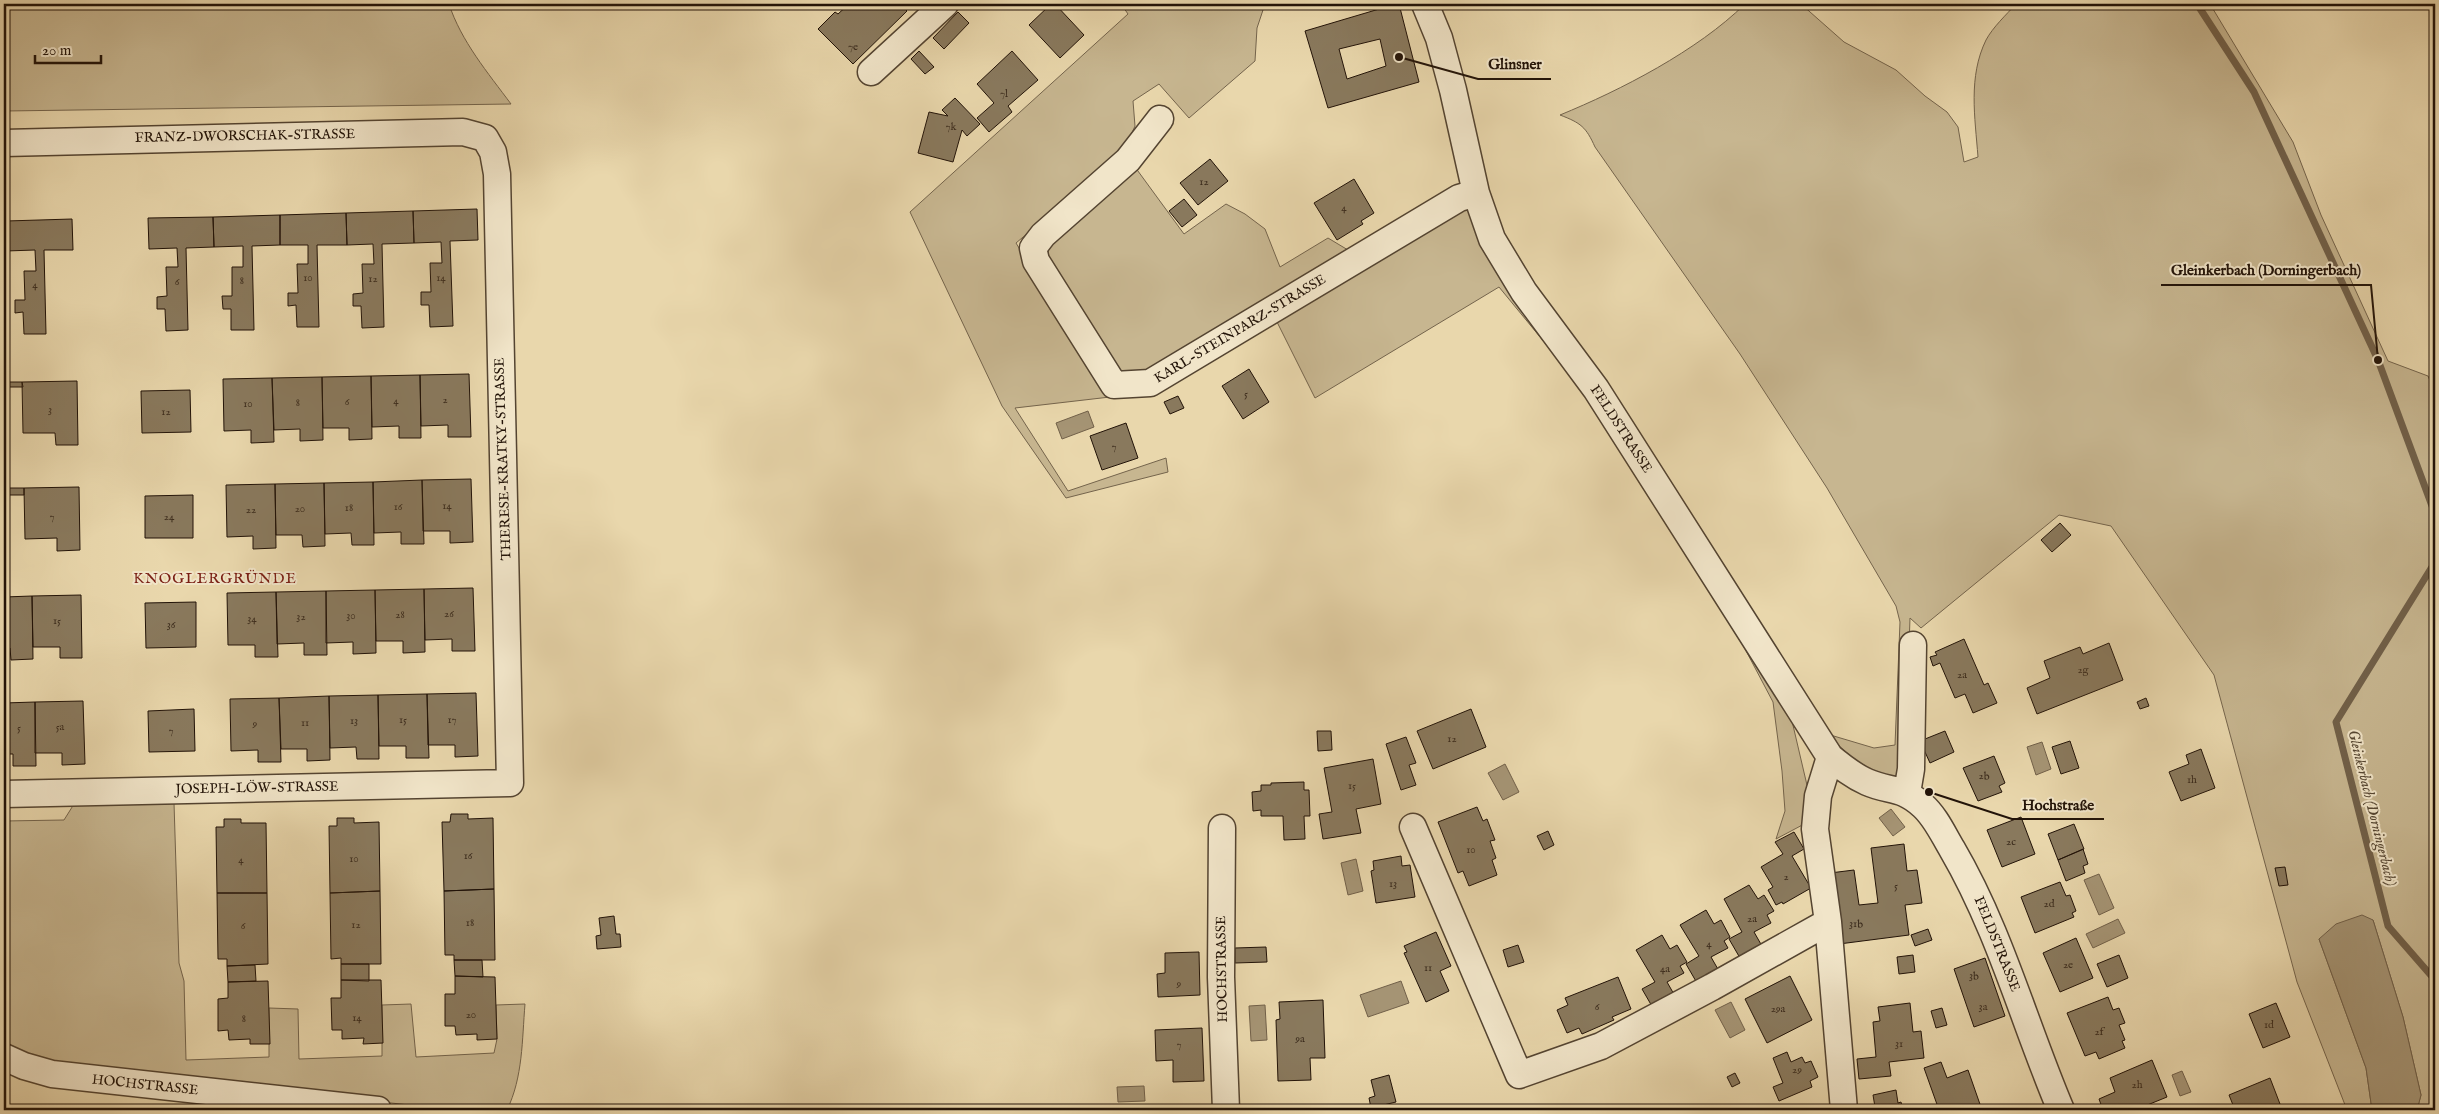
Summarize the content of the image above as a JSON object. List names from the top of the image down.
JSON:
{
  "streets": {
    "street": [
      "FRANZ-DWORSCHAK-STRASSE",
      "KARL-STEINPARZ-STRASSE",
      "FELDSTRASSE",
      "THERESE-KRATKY-STRASSE",
      "JOSEPH-LÖW-STRASSE",
      "HOCHSTRASSE"
    ]
  },
  "crossings": [
    ["FRANZ-DWORSCHAK-STRASSE", "THERESE-KRATKY-STRASSE"],
    ["KARL-STEINPARZ-STRASSE", "FELDSTRASSE"],
    ["THERESE-KRATKY-STRASSE", "JOSEPH-LÖW-STRASSE"]
  ],
  "districts": ["KNOGLERGRÜNDE"],
  "water": ["Gleinkerbach (Dorningerbach)"],
  "places": ["Glinsner", "Gleinkerbach (Dorningerbach)", "Hochstraße"],
  "house_numbers": [
    "7e",
    "7l",
    "7k",
    "12",
    "4",
    "10",
    "14",
    "12",
    "8",
    "6",
    "4",
    "5",
    "2",
    "4",
    "6",
    "8",
    "10",
    "3",
    "12",
    "7",
    "14",
    "16",
    "18",
    "20",
    "22",
    "7",
    "24",
    "26",
    "28",
    "30",
    "32",
    "34",
    "15",
    "36",
    "2g",
    "2a",
    "15",
    "17",
    "13",
    "11",
    "9",
    "5a",
    "5",
    "7",
    "12",
    "2b",
    "1h",
    "15",
    "2c",
    "10",
    "16",
    "10",
    "4",
    "2",
    "13",
    "5",
    "2d",
    "2a",
    "18",
    "31b",
    "12",
    "6",
    "4",
    "2e",
    "11",
    "4a",
    "3b",
    "9",
    "6",
    "3a",
    "29a",
    "20",
    "14",
    "8",
    "1d",
    "2f",
    "9a",
    "31",
    "7",
    "29",
    "2h"
  ],
  "scale_bar": "20 m"
}
